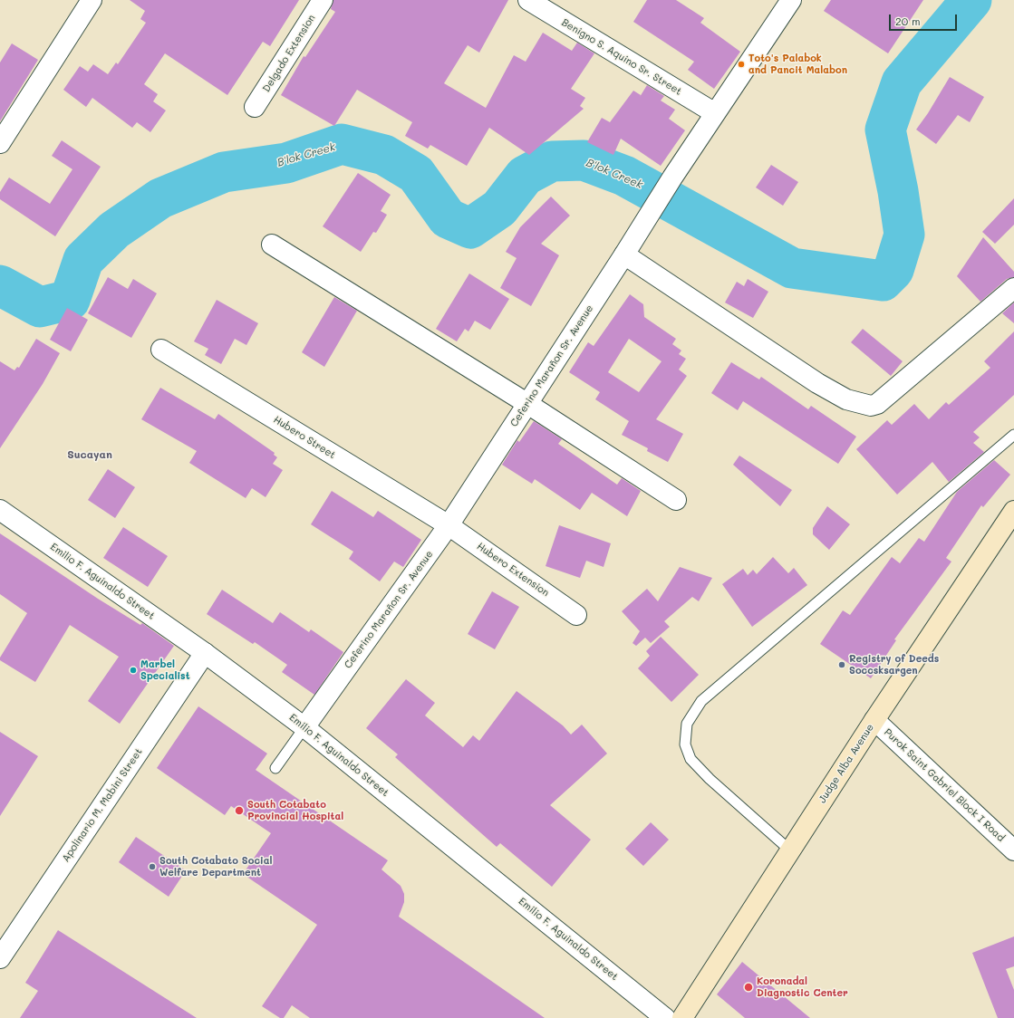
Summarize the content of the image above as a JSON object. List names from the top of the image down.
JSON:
{
  "streets": {
    "main road": ["Judge Alba Avenue"],
    "street": [
      "Delgado Extension",
      "Benigno S. Aquino Sr. Street",
      "Ceferino Marañon Sr. Avenue",
      "Hubero Street",
      "Hubero Extension",
      "Emilio F. Aguinaldo Street",
      "Purok Saint Gabriel Block I Road",
      "Apolinario M. Mabini Street"
    ]
  },
  "crossings": [
    ["Benigno S. Aquino Sr. Street", "Ceferino Marañon Sr. Avenue"],
    ["Ceferino Marañon Sr. Avenue", "Hubero Street"],
    ["Ceferino Marañon Sr. Avenue", "Hubero Extension"],
    ["Ceferino Marañon Sr. Avenue", "Emilio F. Aguinaldo Street"],
    ["Hubero Street", "Hubero Extension"],
    ["Emilio F. Aguinaldo Street", "Apolinario M. Mabini Street"],
    ["Judge Alba Avenue", "Purok Saint Gabriel Block I Road"]
  ],
  "districts": ["Sucayan"],
  "water": ["B'lok Creek"],
  "places": [
    "Toto's Palabok and Pancit Malabon",
    "Registry of Deeds Soccsksargen",
    "Marbel Specialist",
    "South Cotabato Provincial Hospital",
    "South Cotabato Social Welfare Department",
    "Koronadal Diagnostic Center"
  ],
  "scale_bar": "20 m"
}
